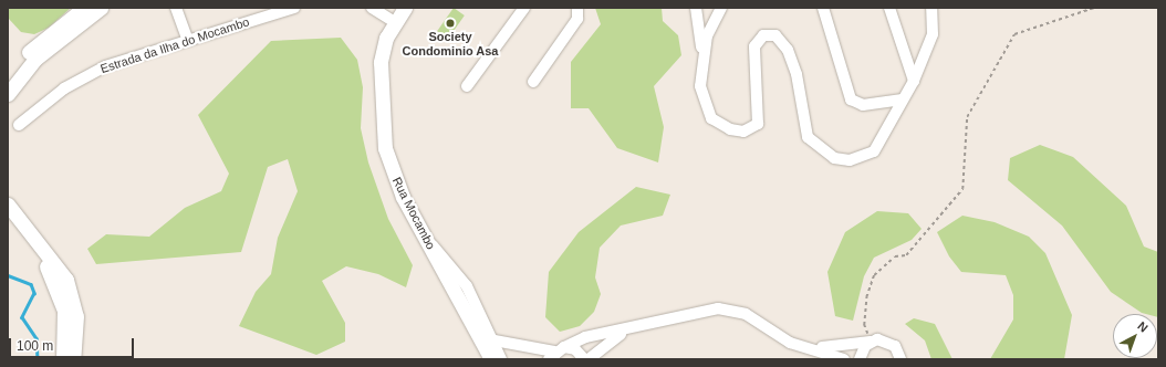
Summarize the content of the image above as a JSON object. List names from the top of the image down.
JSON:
{
  "streets": {
    "main road": ["Rua Mocambo"],
    "street": ["Estrada da Ilha do Mocambo"]
  },
  "places": ["Society Condominio Asa"],
  "scale_bar": "100 m",
  "north": "top right"
}
